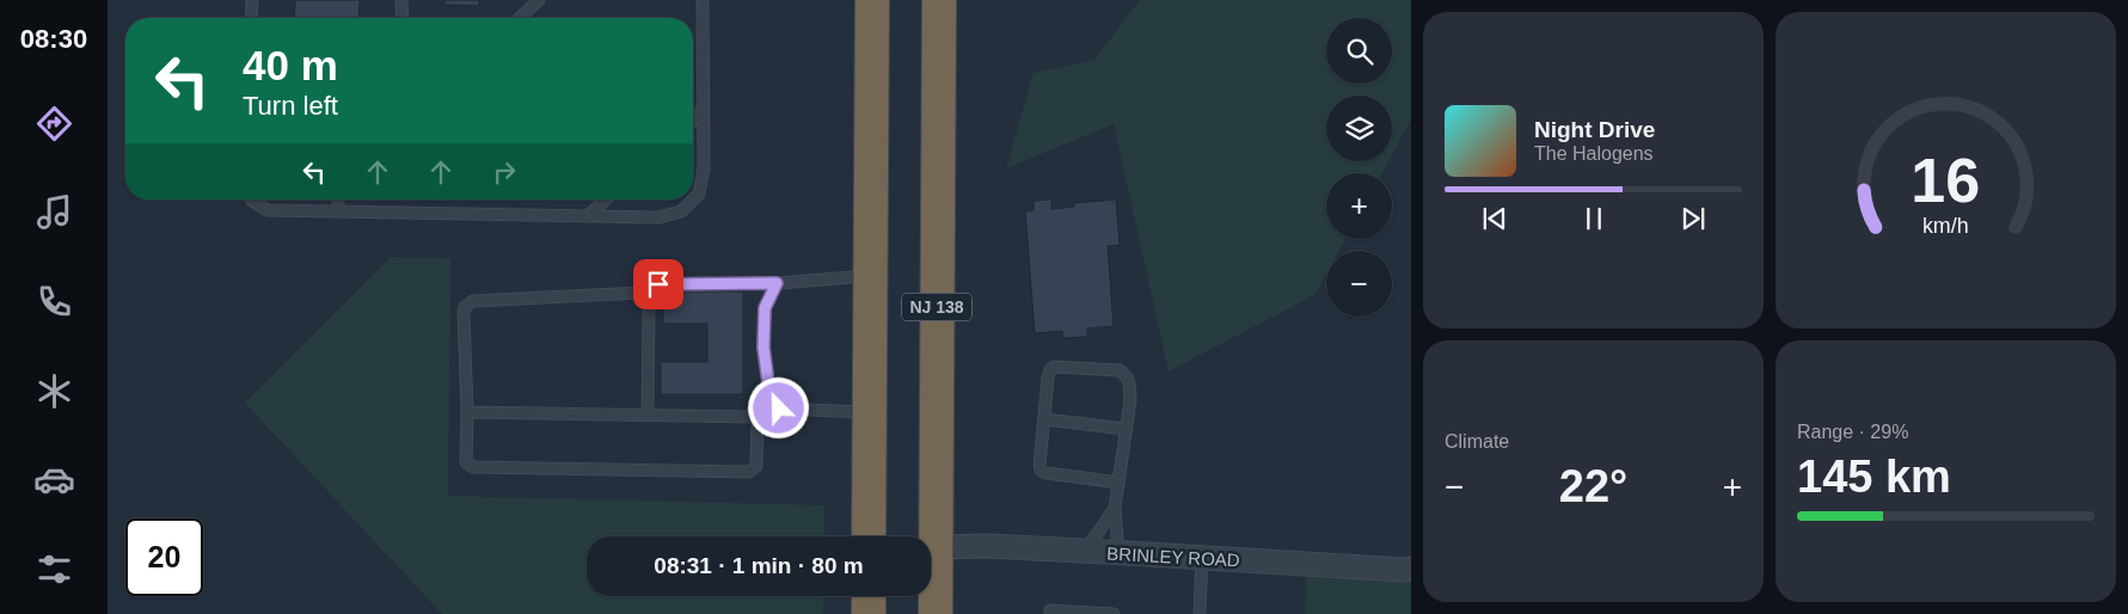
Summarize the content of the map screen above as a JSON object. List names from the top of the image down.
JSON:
{
  "streets": {
    "highway": ["NJ 138"],
    "street": ["BRINLEY ROAD"]
  },
  "crossings": [
    ["NJ 138", "BRINLEY ROAD"]
  ],
  "page": {
    "tabs": "08:30",
    "map_buttons": ["+", "−"],
    "turn": ["40 m", "Turn left"],
    "song": ["Night Drive", "The Halogens"],
    "tile": [
      "Climate",
      ["Range · 29%", "145 km"]
    ],
    "heat": ["−", "22°", "+"],
    "limit": "20",
    "trip": "08:31 · 1 min · 80 m",
    "gauge": ["16", "km/h"]
  }
}
